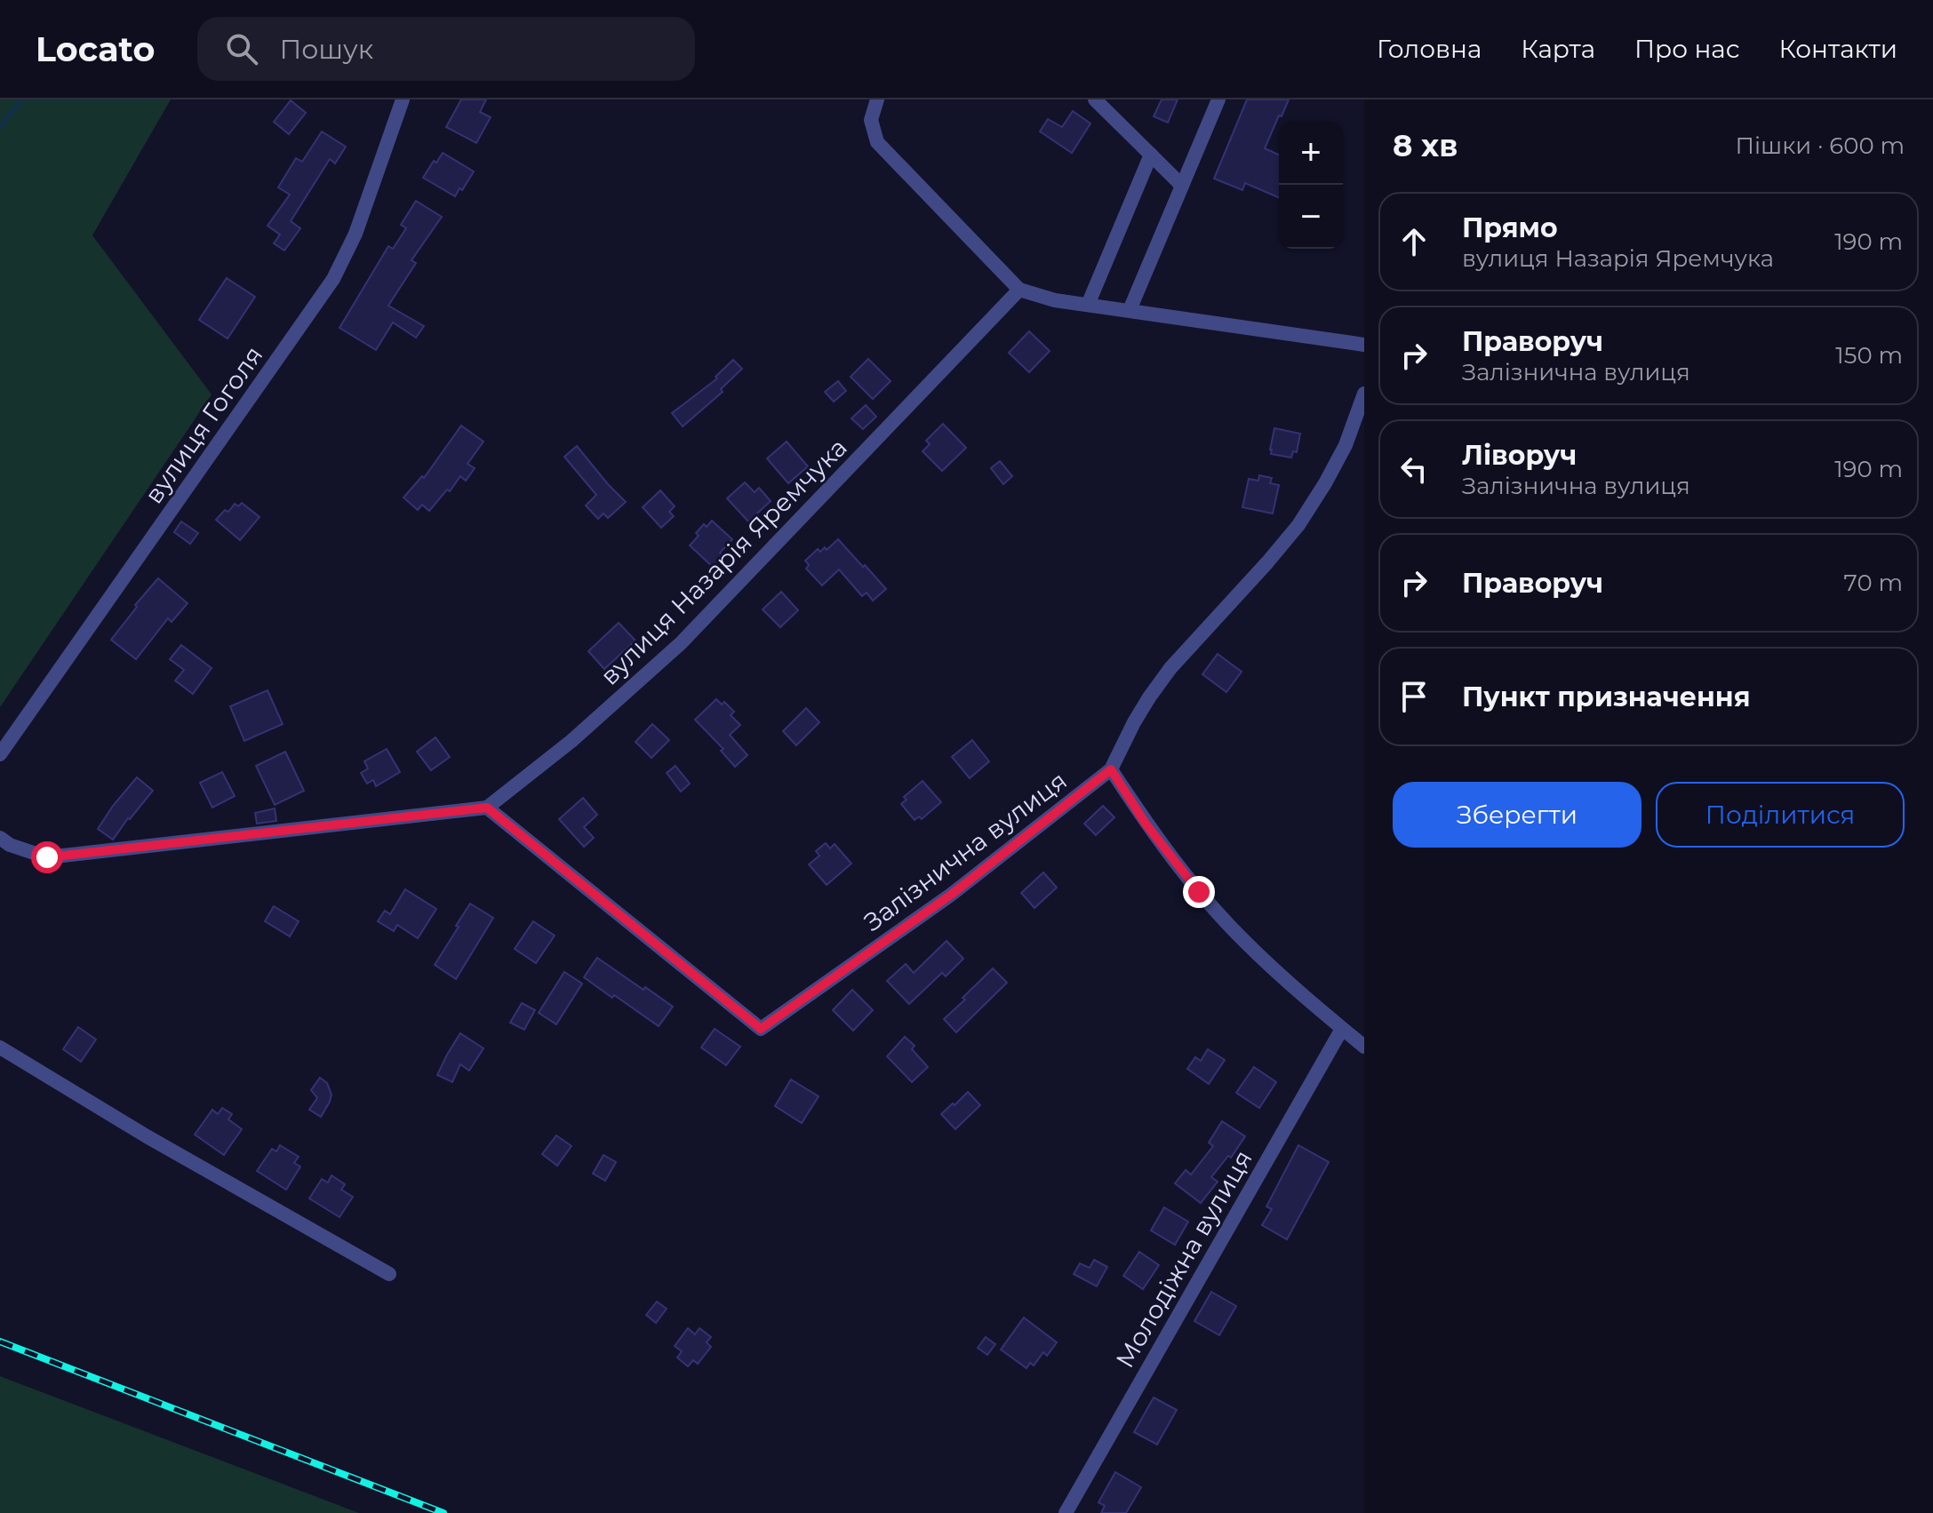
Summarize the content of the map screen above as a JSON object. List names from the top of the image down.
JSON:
{
  "streets": {
    "street": [
      "вулиця Гоголя",
      "вулиця Назарія Яремчука",
      "Залізнична вулиця",
      "Молодіжна вулиця"
    ]
  },
  "crossings": [
    ["вулиця Назарія Яремчука", "Залізнична вулиця"]
  ],
  "page": {
    "header": "Locato",
    "search": "Пошук",
    "nav": [
      "Головна",
      "Карта",
      "Про нас",
      "Контакти"
    ],
    "heading": ["8 хв", "Пішки · 600 m"],
    "map_buttons": ["+", "−"],
    "list": [
      ["Прямо", "вулиця Назарія Яремчука", "190 m"],
      ["Праворуч", "Залізнична вулиця", "150 m"],
      ["Ліворуч", "Залізнична вулиця", "190 m"],
      ["Праворуч", "70 m"],
      "Пункт призначення"
    ],
    "buttons": ["Зберегти", "Поділитися"]
  }
}
